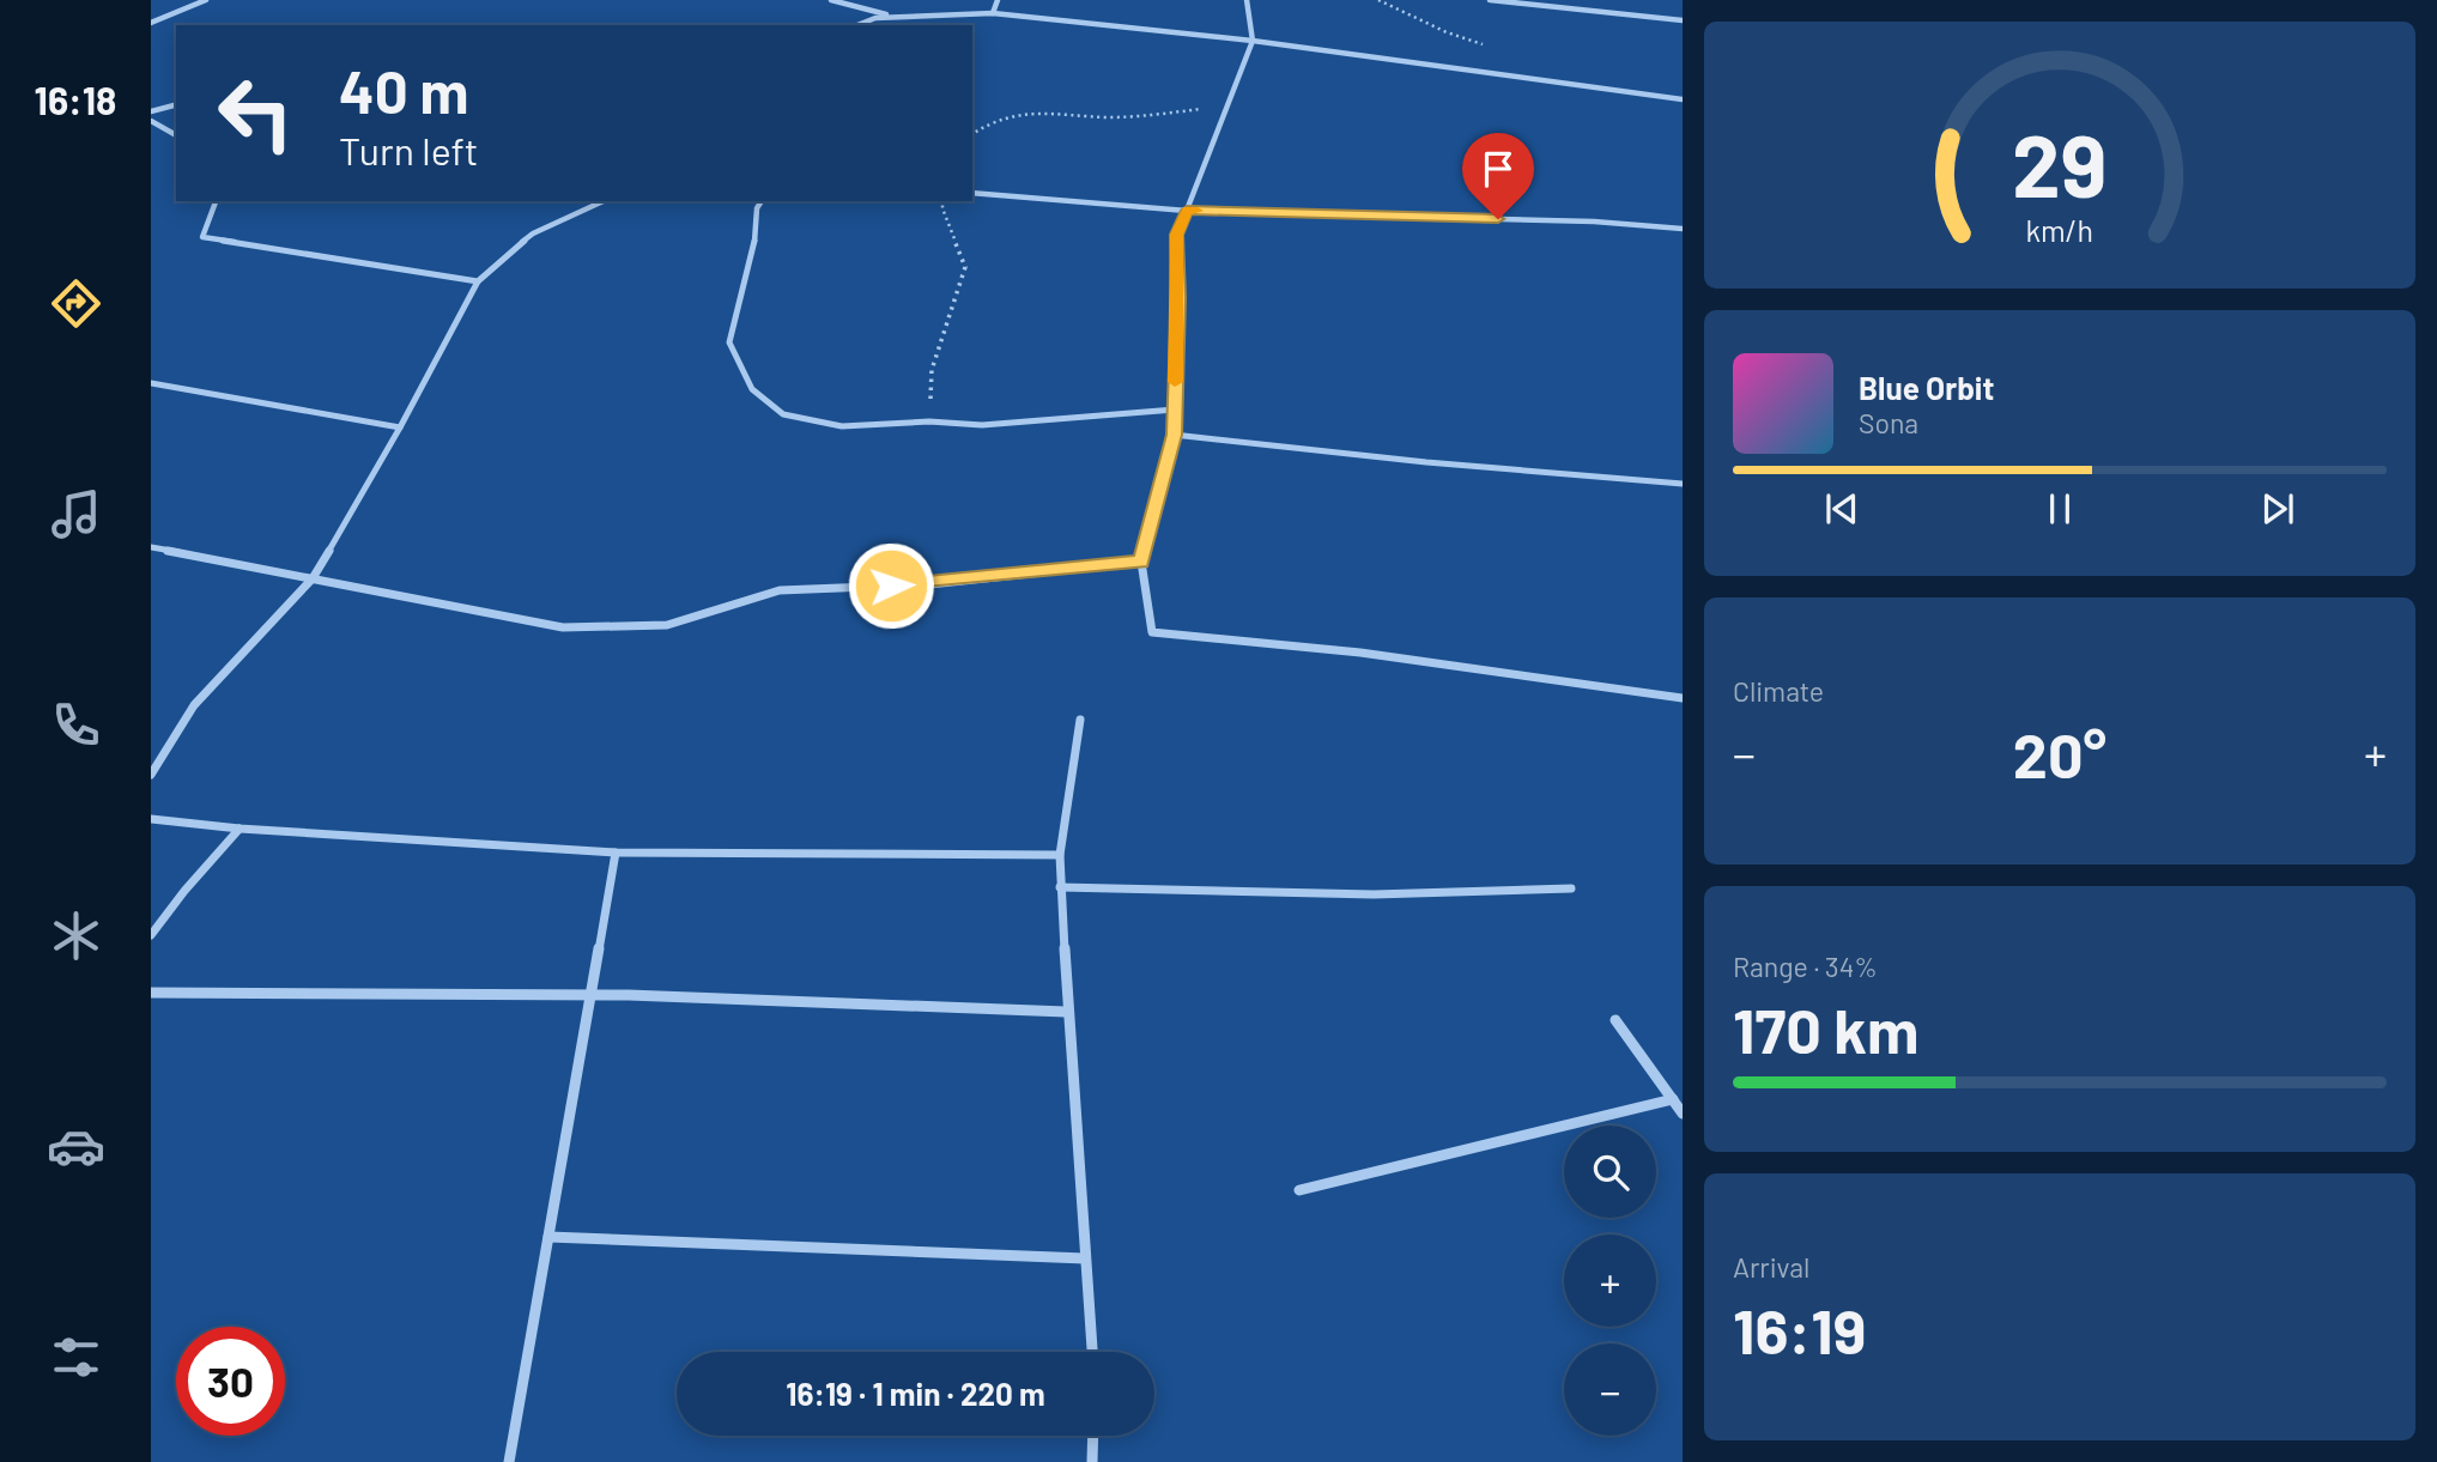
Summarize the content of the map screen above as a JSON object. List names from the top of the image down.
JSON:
{
  "page": {
    "tabs": "16:18",
    "turn": ["40 m", "Turn left"],
    "song": ["Blue Orbit", "Sona"],
    "tile": [
      "Climate",
      ["Range · 34%", "170 km"],
      ["Arrival", "16:19"]
    ],
    "heat": ["−", "20°", "+"],
    "map_buttons": ["+", "−"],
    "limit": "30",
    "trip": "16:19 · 1 min · 220 m",
    "gauge": ["29", "km/h"]
  }
}
